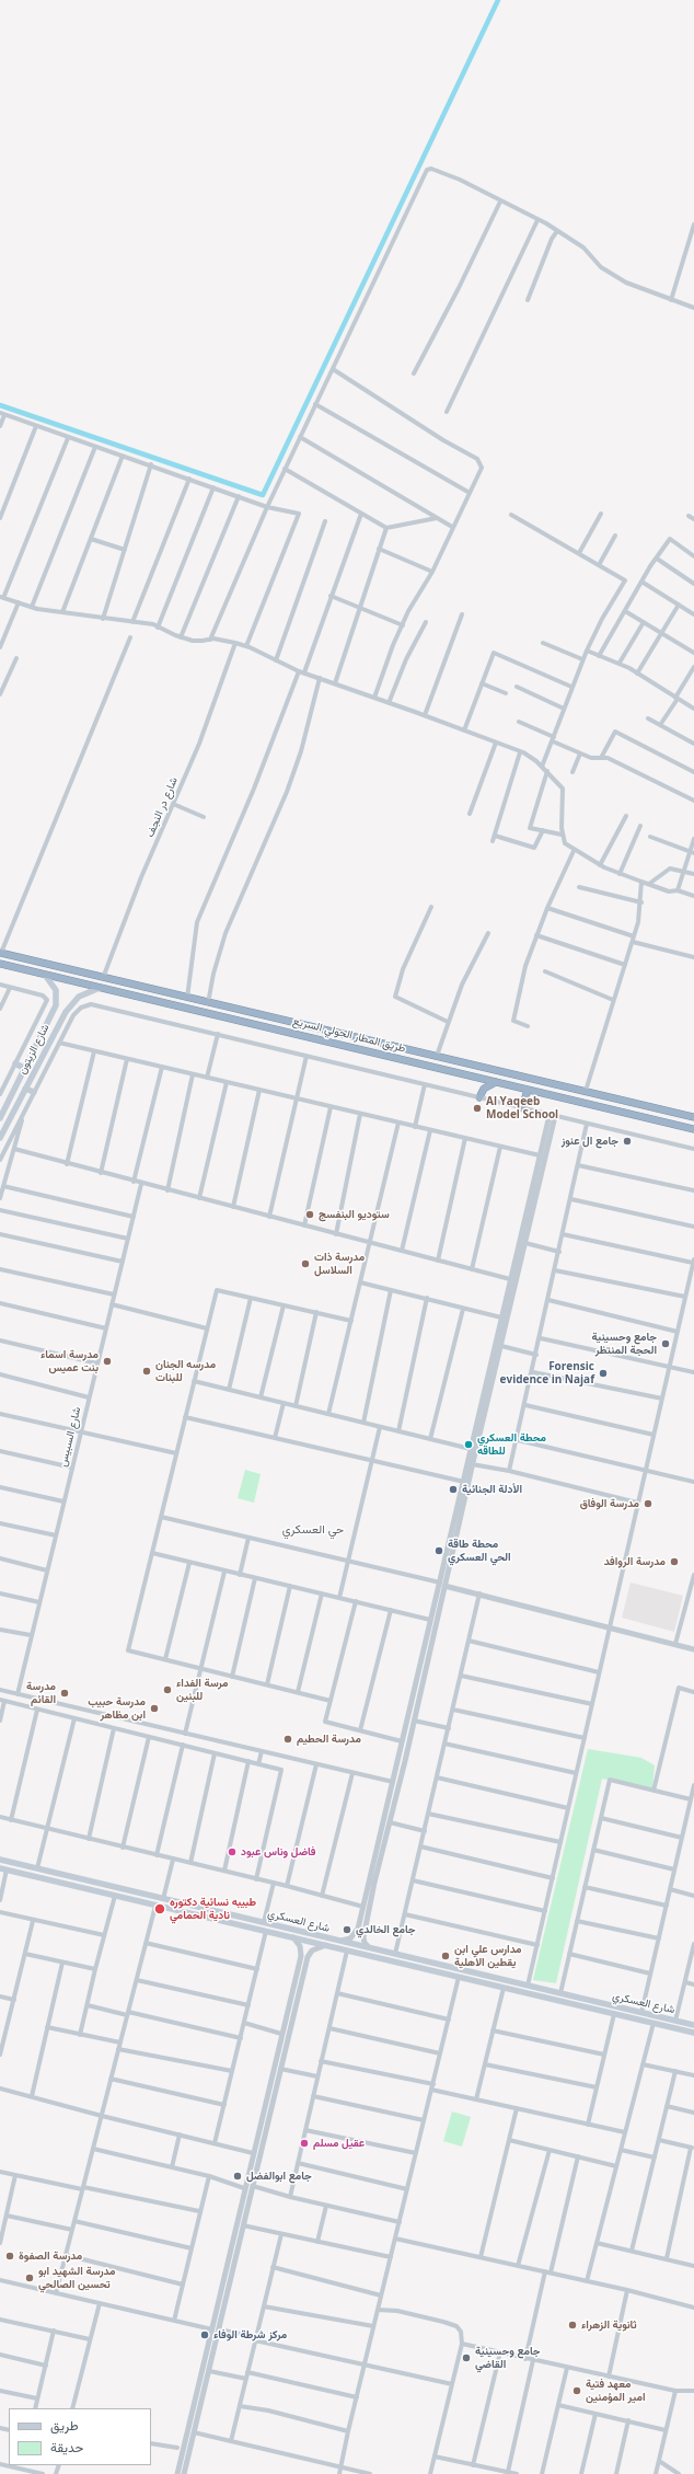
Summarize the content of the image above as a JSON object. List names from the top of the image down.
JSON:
{
  "streets": {
    "highway": ["طريق المطار الحولي السريع"],
    "main road": ["شارع الزيتون", "شارع العسكري"],
    "street": ["شارع در النجف", "شارع السبيس"]
  },
  "crossings": [
    ["شارع در النجف", "طريق المطار الحولي السريع"],
    ["طريق المطار الحولي السريع", "شارع الزيتون"]
  ],
  "districts": ["حي العسكري"],
  "places": [
    "Al Yaqeeb Model School",
    "جامع ال عنوز",
    "ستوديو البنفسج",
    "مدرسة ذات السلاسل",
    "جامع وحسينية الحجة المنتظر",
    "مدرسة اسماء بنت عميس",
    "مدرسه الجنان للبنات",
    "Forensic evidence in Najaf",
    "محطة العسكري للطاقه",
    "الأدلة الجنائية",
    "مدرسة الوفاق",
    "محطة طاقة الحي العسكري",
    "مدرسة الروافد",
    "مرسة الفداء للبنين",
    "مدرسة القائم",
    "مدرسة حبيب ابن مظاهر",
    "مدرسة الحطيم",
    "فاضل وناس عبود",
    "طبيبه نسائية دكتوره نادية الحمامي",
    "جامع الخالدي",
    "مدارس علي ابن يقطين الاهلية",
    "عقيل مسلم",
    "جامع ابوالفضل",
    "مدرسة الصفوة",
    "مدرسة الشهيد ابو تحسين الصالحي",
    "ثانوية الزهراء",
    "مركز شرطة الوفاء",
    "جامع وحسينية القاضي",
    "معهد فتية امير المؤمنين"
  ],
  "legend": ["طريق", "حديقة"]
}
